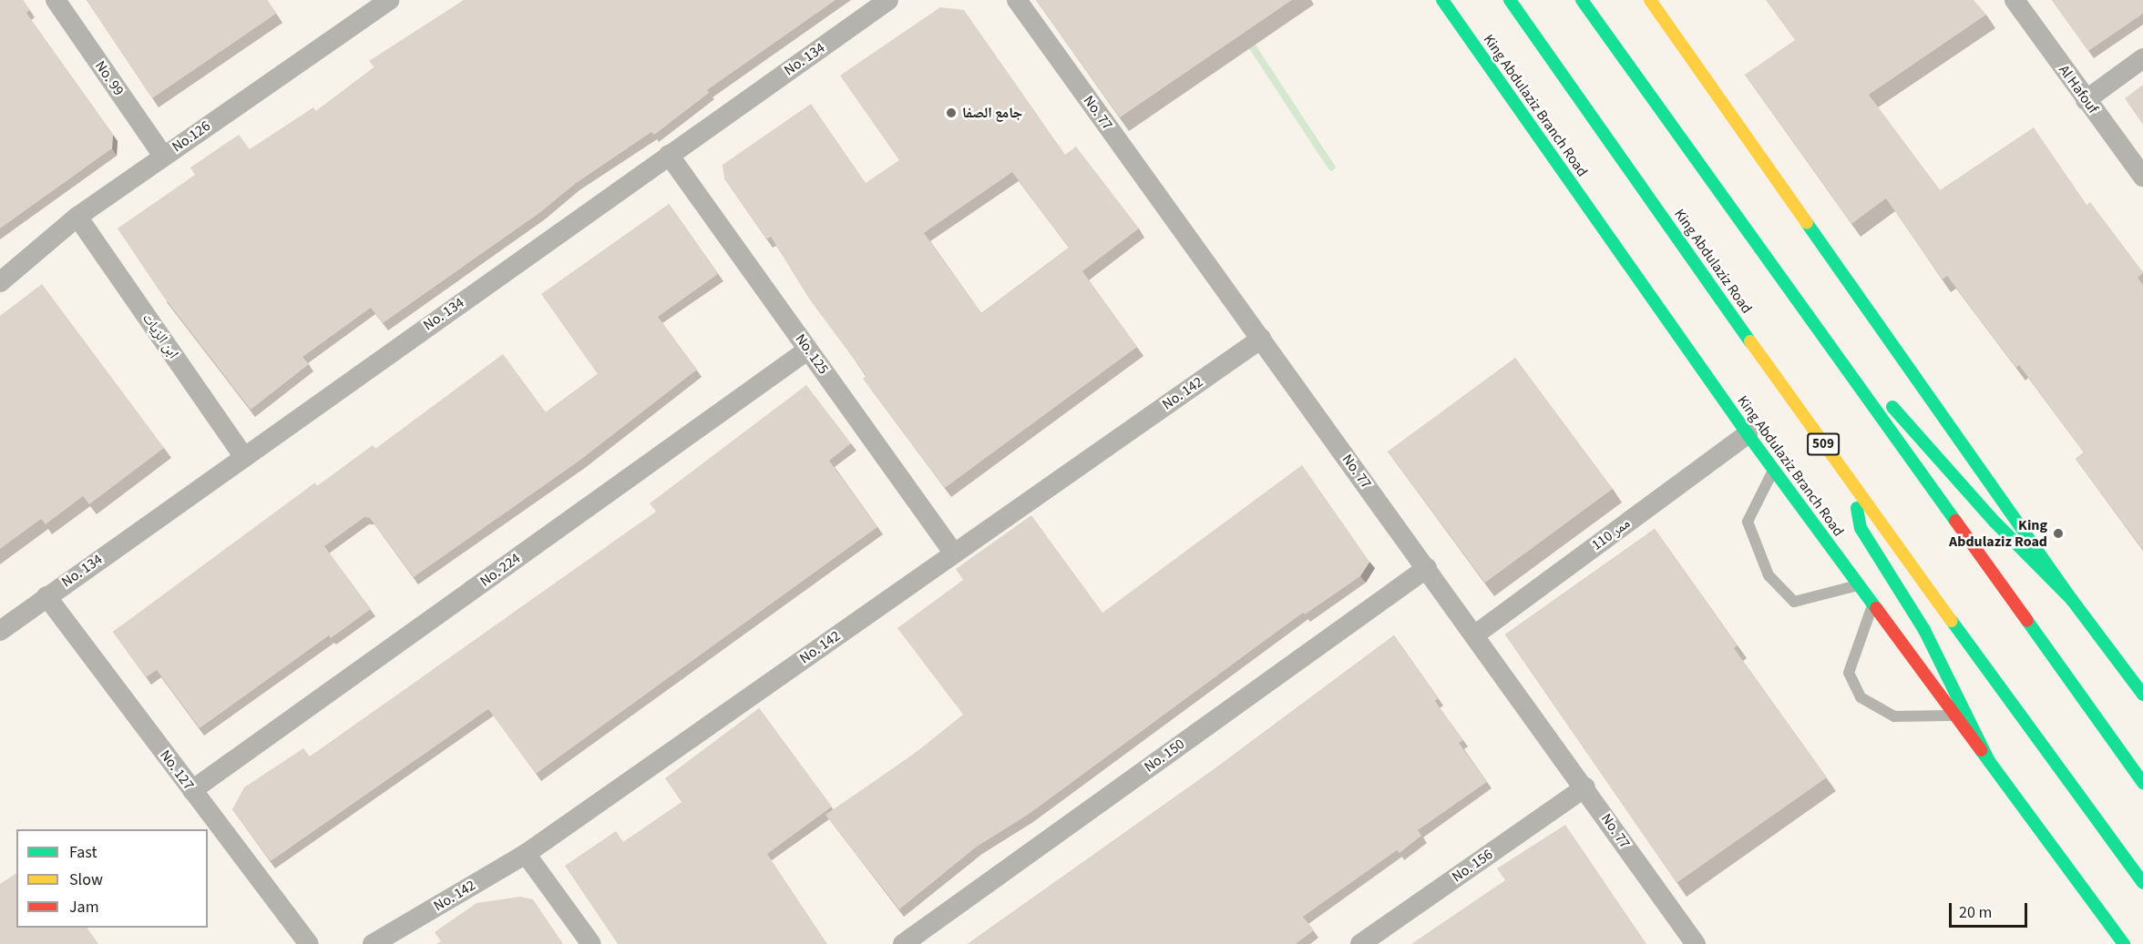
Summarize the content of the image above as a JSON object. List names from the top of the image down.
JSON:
{
  "streets": {
    "main road": ["King Abdulaziz Branch Road", "King Abdulaziz Road", "509"],
    "street": [
      "No. 134",
      "No. 99",
      "Al Hafouf",
      "No. 77",
      "No.126",
      "ابن الزيات",
      "No. 125",
      "No. 142",
      "110 ممر",
      "No. 224",
      "No. 150",
      "No. 127",
      "No. 156"
    ]
  },
  "crossings": [
    ["No. 134", "ابن الزيات"],
    ["No. 134", "No. 125"],
    ["No. 134", "No. 127"],
    ["No. 99", "No.126"],
    ["King Abdulaziz Branch Road", "110 ممر"],
    ["No. 77", "No. 142"],
    ["No. 77", "110 ممر"],
    ["No. 77", "No. 150"],
    ["No. 77", "No. 156"],
    ["No.126", "ابن الزيات"],
    ["No. 125", "No. 142"],
    ["No. 125", "No. 224"],
    ["No. 224", "No. 127"]
  ],
  "places": ["جامع الصفا", "King Abdulaziz Road"],
  "legend": ["Fast", "Slow", "Jam"],
  "scale_bar": "20 m"
}
